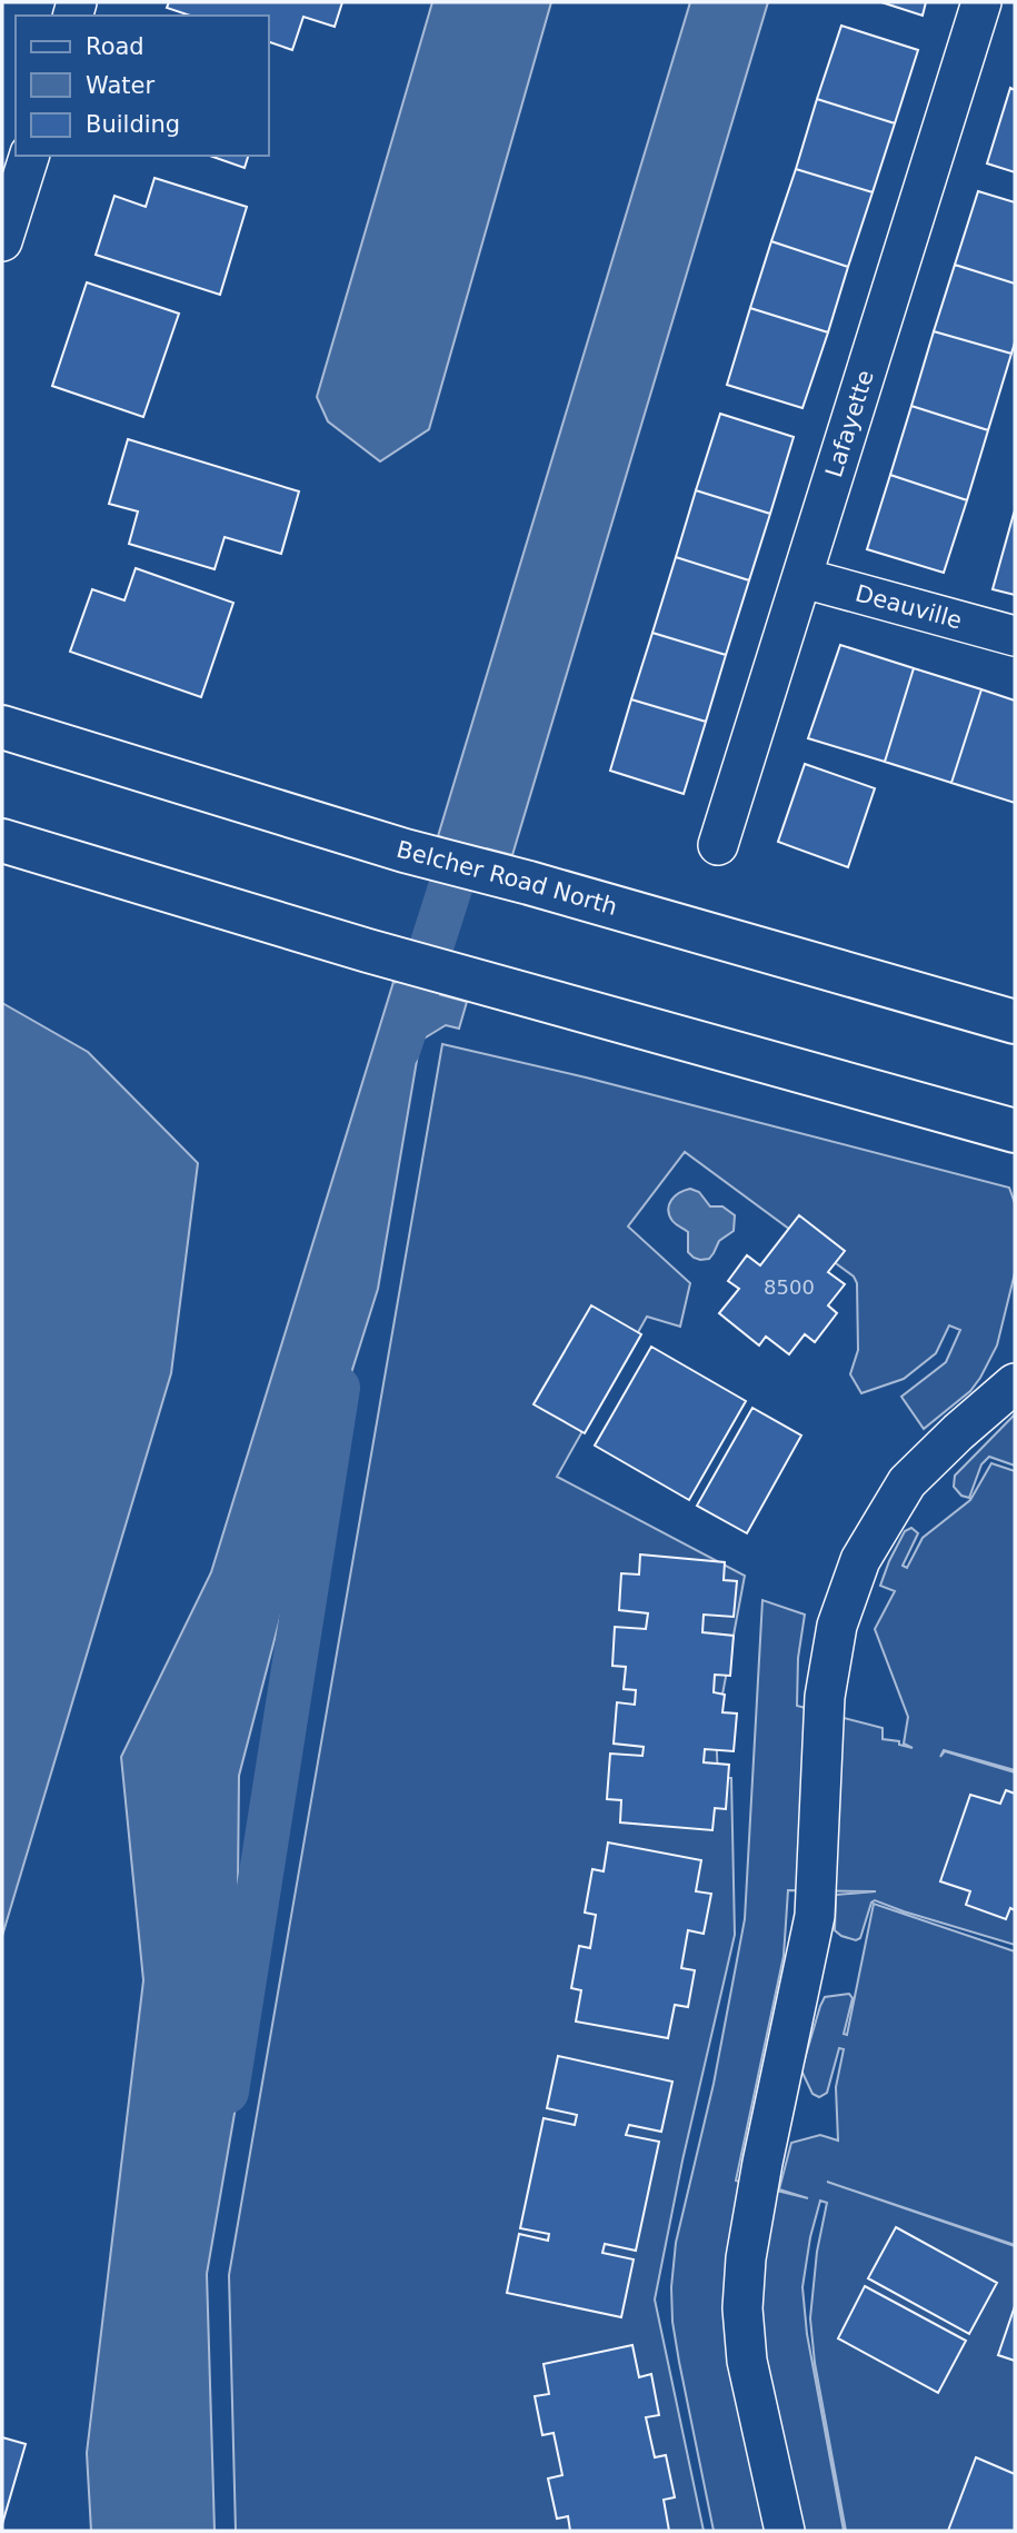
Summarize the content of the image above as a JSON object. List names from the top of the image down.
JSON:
{
  "streets": {
    "main road": ["Belcher Road North"],
    "street": ["Lafayette", "Deauville"]
  },
  "crossings": [
    ["Lafayette", "Deauville"]
  ],
  "house_numbers": ["8500"],
  "legend": ["Road", "Water", "Building"]
}
